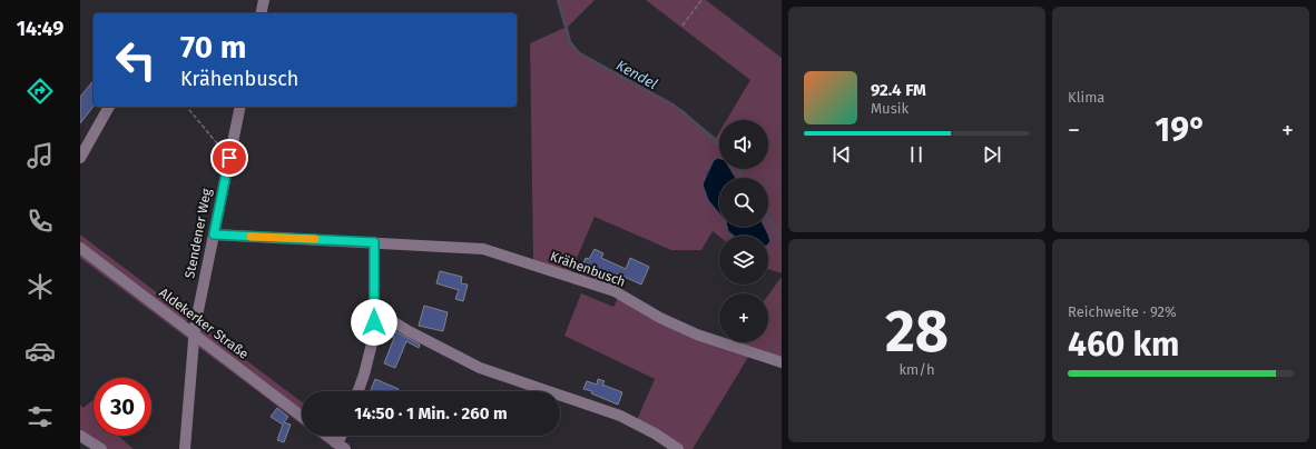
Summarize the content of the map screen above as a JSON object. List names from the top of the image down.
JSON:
{
  "streets": {
    "street": ["Stendener Weg", "Krähenbusch", "Aldekerker Straße"]
  },
  "crossings": [
    ["Stendener Weg", "Krähenbusch"],
    ["Stendener Weg", "Aldekerker Straße"]
  ],
  "water": ["Kendel"],
  "page": {
    "tabs": "14:49",
    "tile": [
      "Klima",
      ["28", "km/h"],
      ["Reichweite · 92%", "460 km"]
    ],
    "turn": ["70 m", "Krähenbusch"],
    "song": ["92.4 FM", "Musik"],
    "heat": ["−", "19°", "+"],
    "map_buttons": "+",
    "limit": "30",
    "trip": "14:50 · 1 Min. · 260 m"
  }
}
